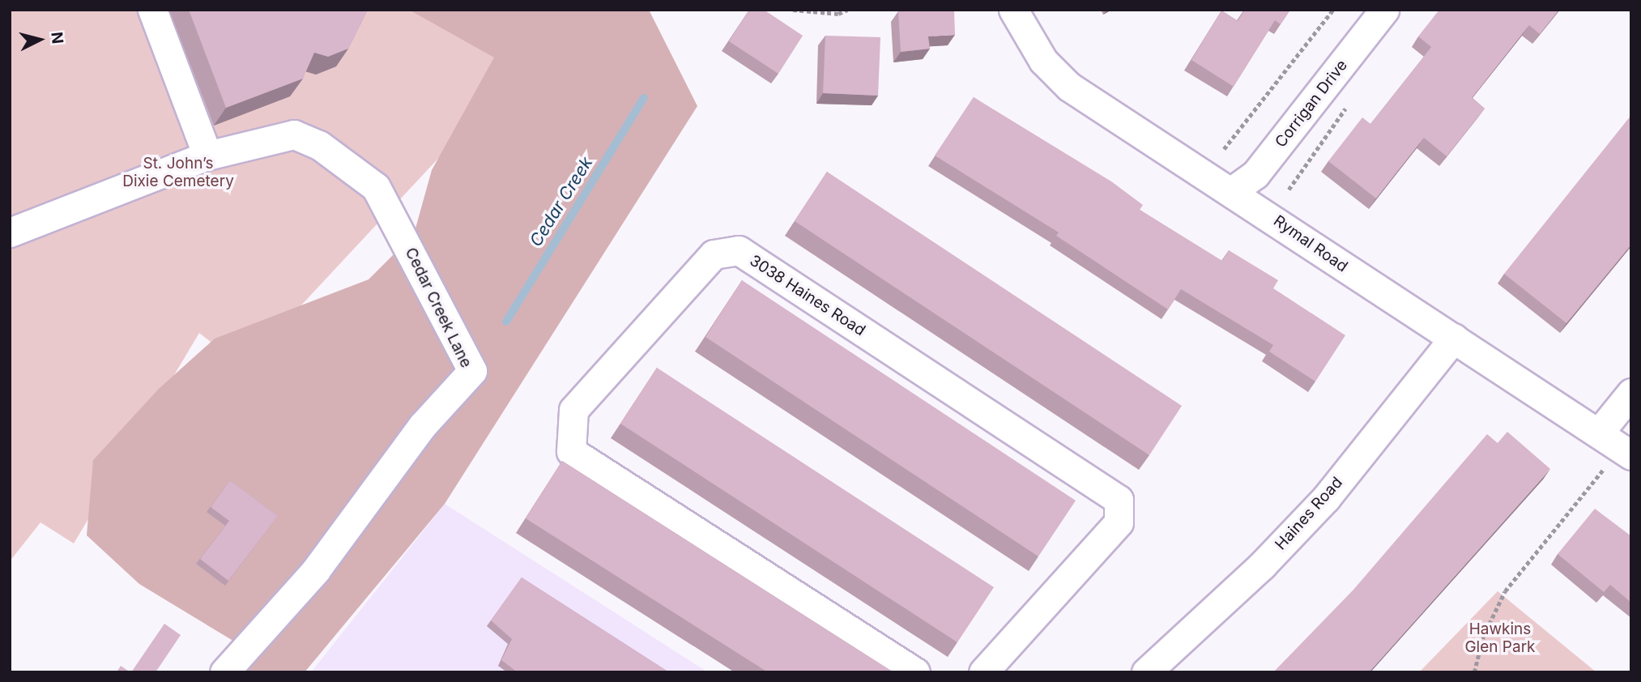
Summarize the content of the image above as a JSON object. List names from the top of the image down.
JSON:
{
  "streets": {
    "street": [
      "Corrigan Drive",
      "Rymal Road",
      "3038 Haines Road",
      "Cedar Creek Lane",
      "Haines Road"
    ]
  },
  "crossings": [
    ["Corrigan Drive", "Rymal Road"],
    ["Rymal Road", "Haines Road"]
  ],
  "water": ["Cedar Creek"],
  "parks": ["St. John’s Dixie Cemetery", "Hawkins Glen Park"],
  "north": "right"
}
